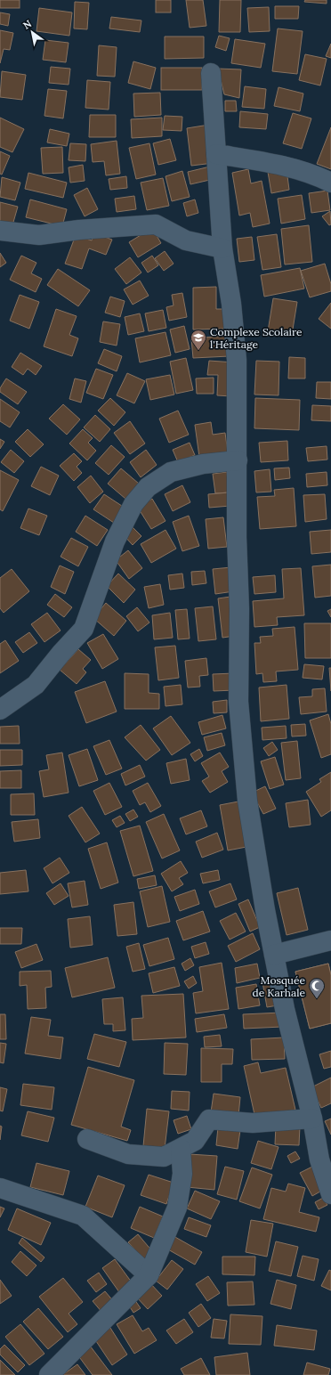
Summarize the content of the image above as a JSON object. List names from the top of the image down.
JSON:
{
  "places": {
    "school or university": ["Complexe Scolaire l'Héritage"],
    "mosque": ["Mosquée de Karhale"]
  },
  "north": "top left"
}
